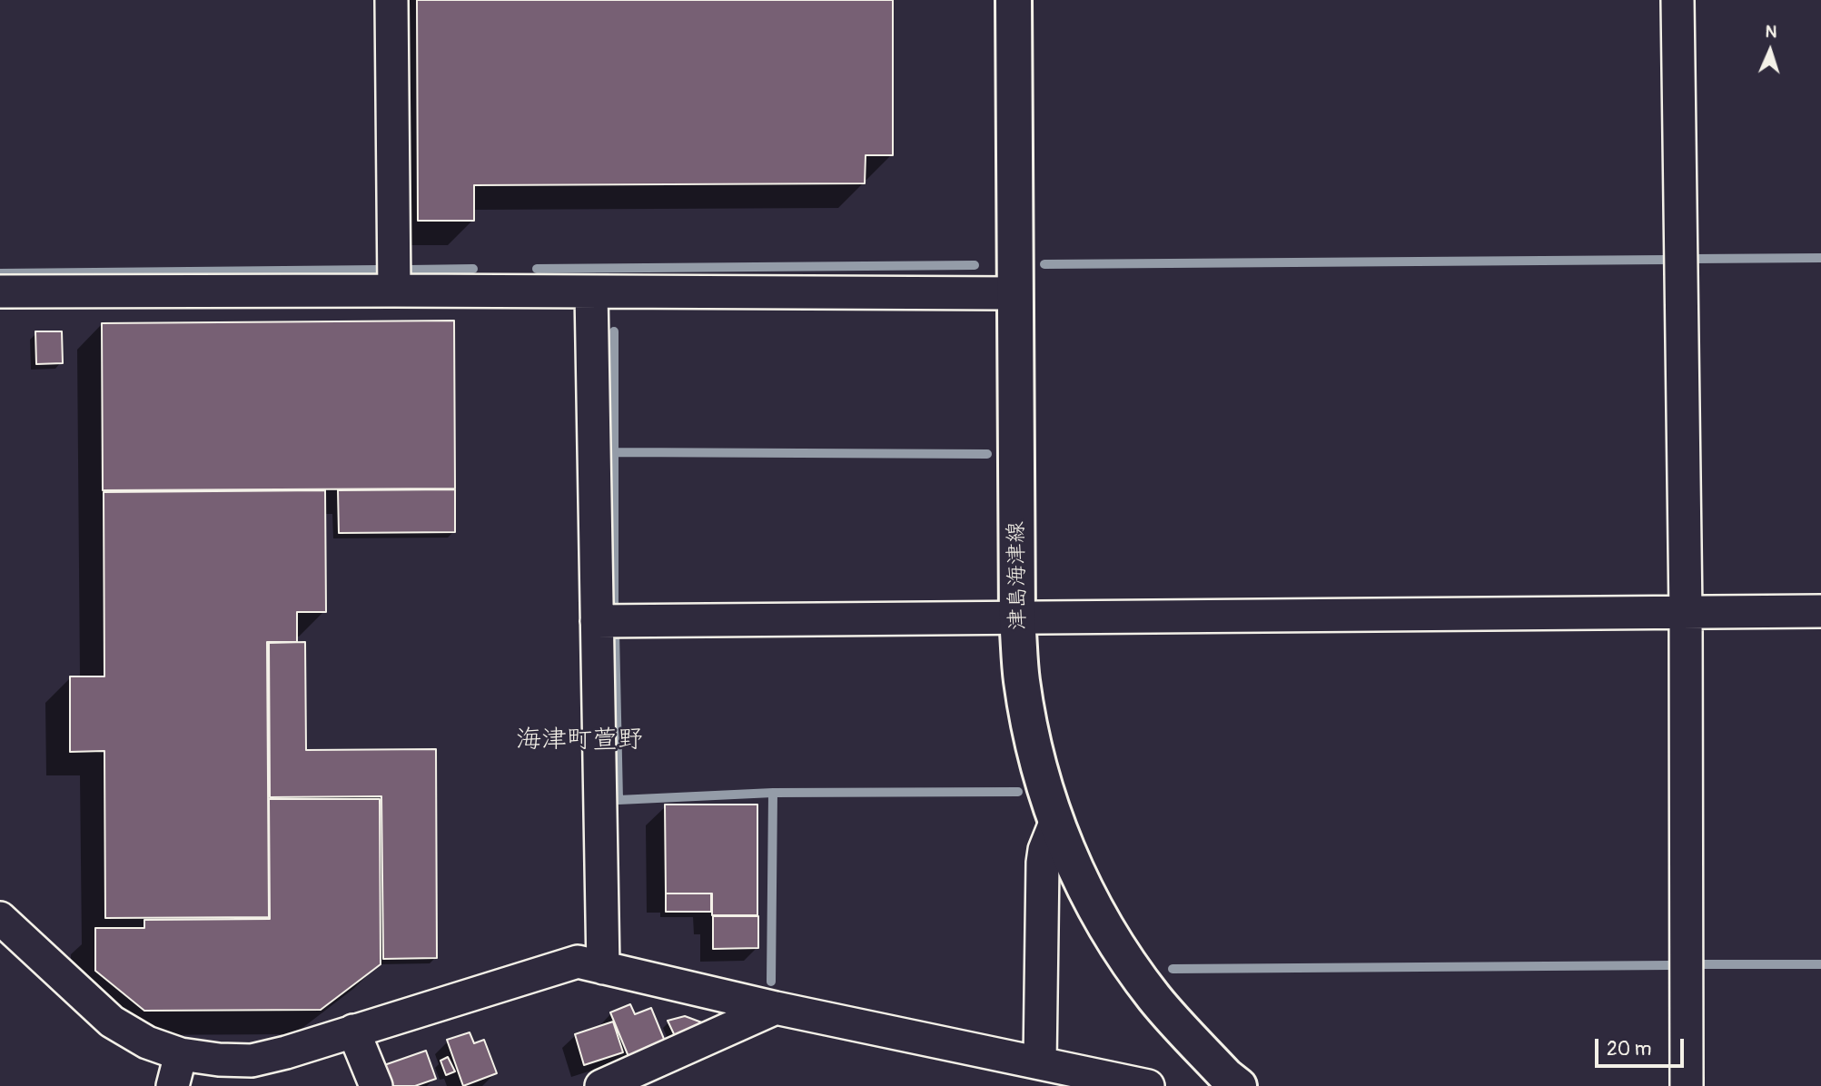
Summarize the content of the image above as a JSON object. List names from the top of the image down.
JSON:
{
  "streets": {
    "main road": ["津島海津線"]
  },
  "districts": ["海津町萱野"],
  "scale_bar": "20 m",
  "north": "top"
}
